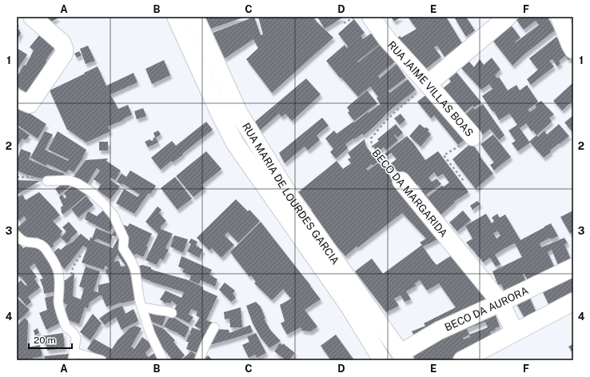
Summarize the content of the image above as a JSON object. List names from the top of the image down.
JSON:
{
  "streets": {
    "street": [
      "RUA JAIME VILLAS BOAS",
      "RUA MARIA DE LOURDES GARCIA",
      "BECO DA MARGARIDA",
      "BECO DA AURORA"
    ]
  },
  "crossings": [
    ["RUA JAIME VILLAS BOAS", "BECO DA MARGARIDA"],
    ["RUA MARIA DE LOURDES GARCIA", "BECO DA AURORA"],
    ["BECO DA MARGARIDA", "BECO DA AURORA"]
  ],
  "scale_bar": "20 m",
  "grid": {
    "columns": [
      "A",
      "B",
      "C",
      "D",
      "E",
      "F"
    ],
    "rows": [
      "1",
      "2",
      "3",
      "4"
    ]
  }
}
